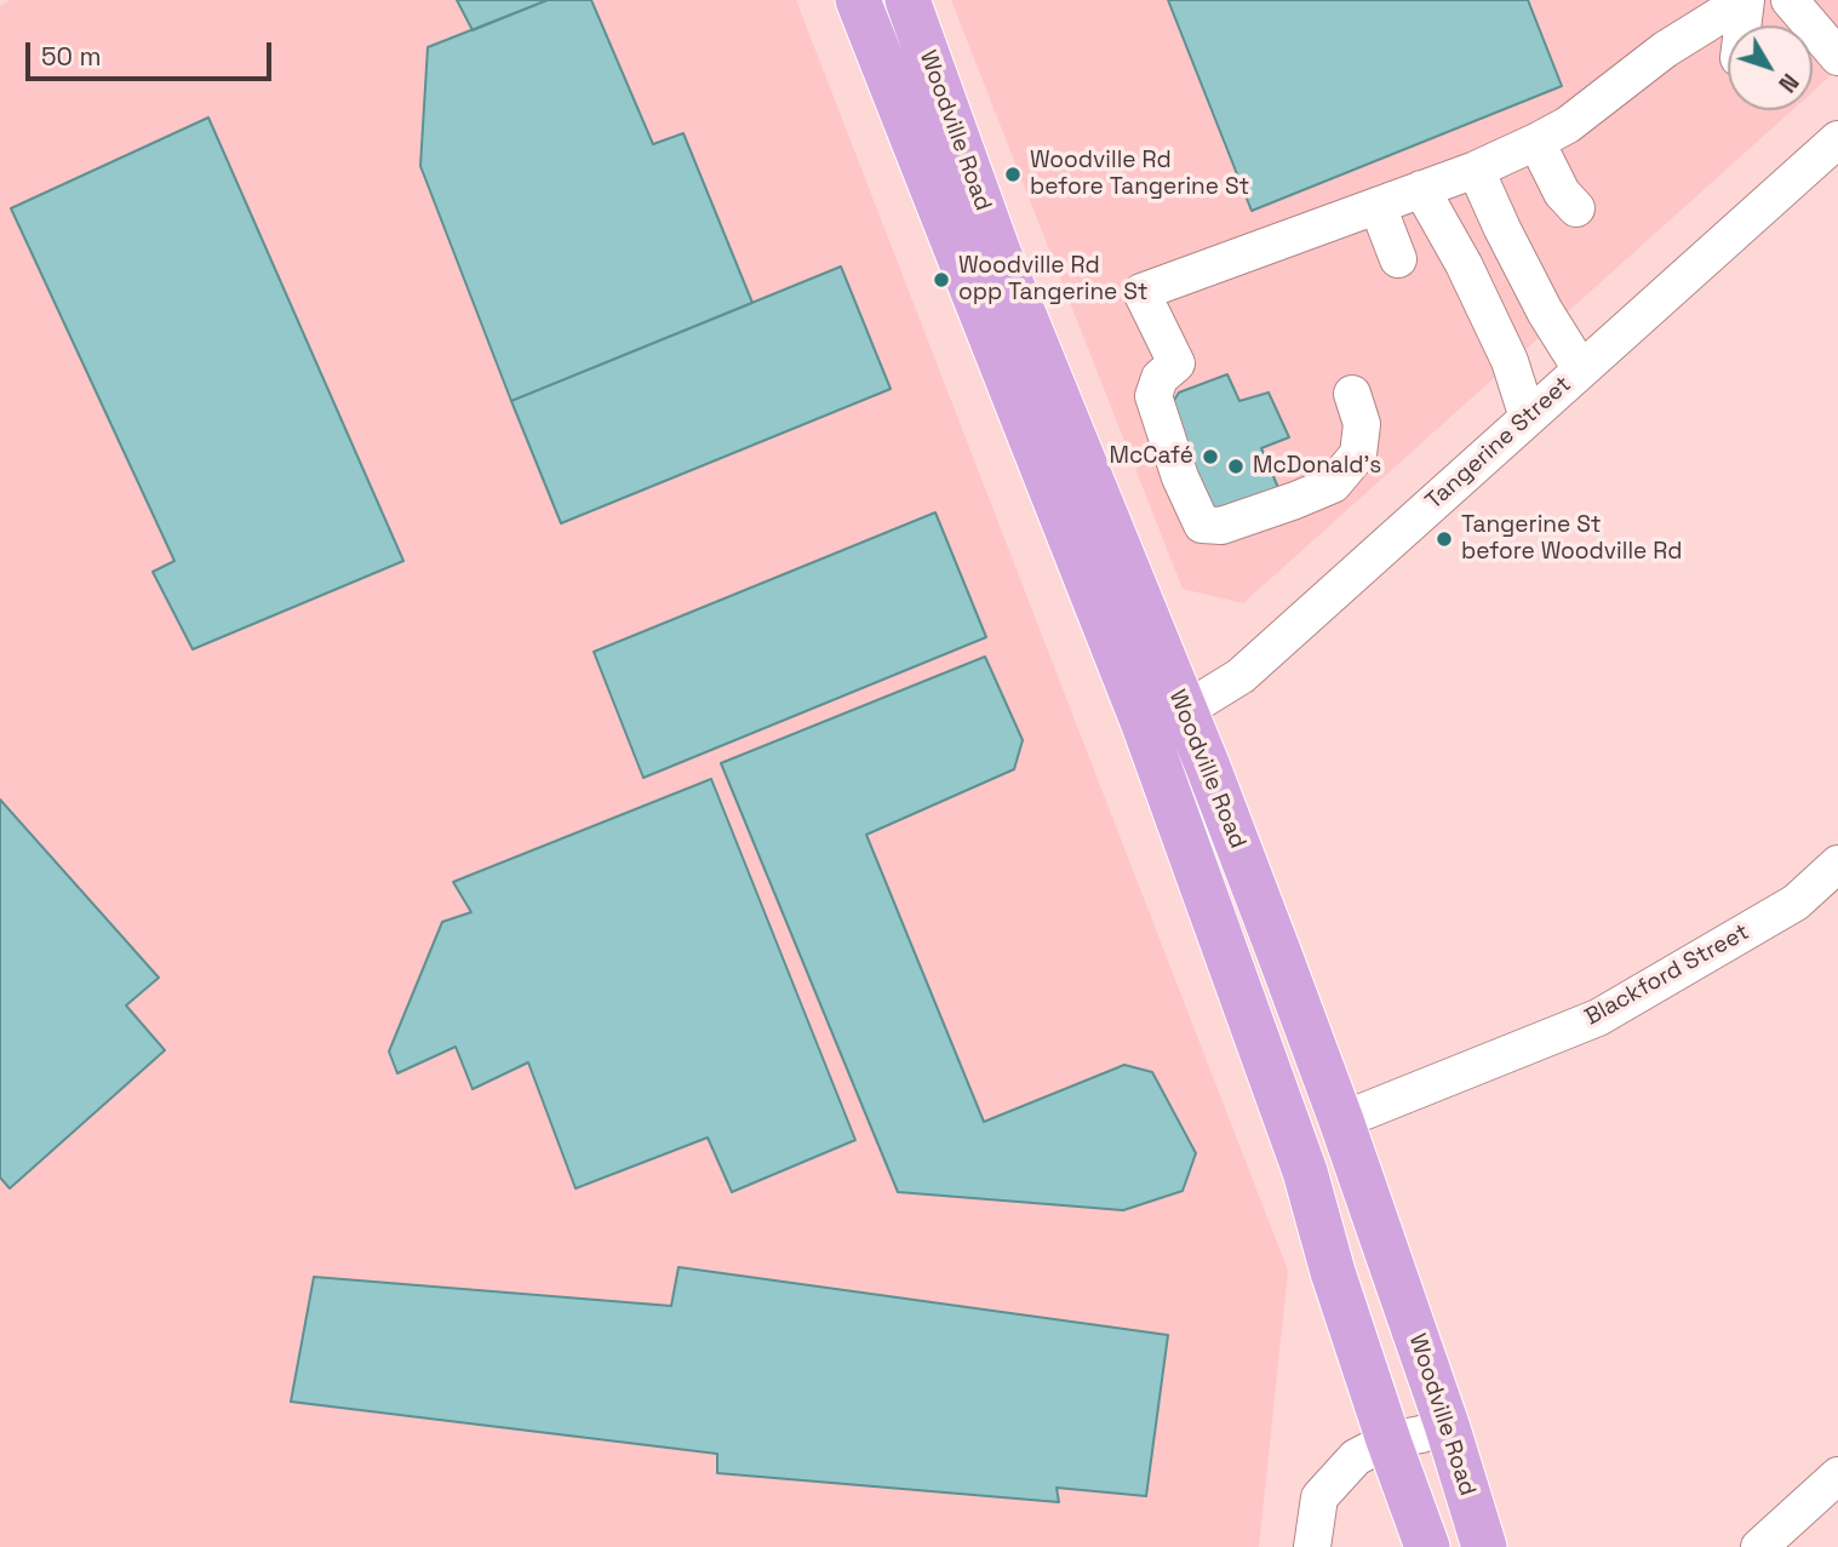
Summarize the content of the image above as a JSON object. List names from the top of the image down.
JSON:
{
  "streets": {
    "main road": ["Woodville Road"],
    "street": ["Tangerine Street", "Blackford Street"]
  },
  "crossings": [
    ["Woodville Road", "Tangerine Street"],
    ["Woodville Road", "Blackford Street"]
  ],
  "places": [
    "Woodville Rd before Tangerine St",
    "Woodville Rd opp Tangerine St",
    "McCafé",
    "McDonald's",
    "Tangerine St before Woodville Rd"
  ],
  "scale_bar": "50 m",
  "north": "bottom right"
}
